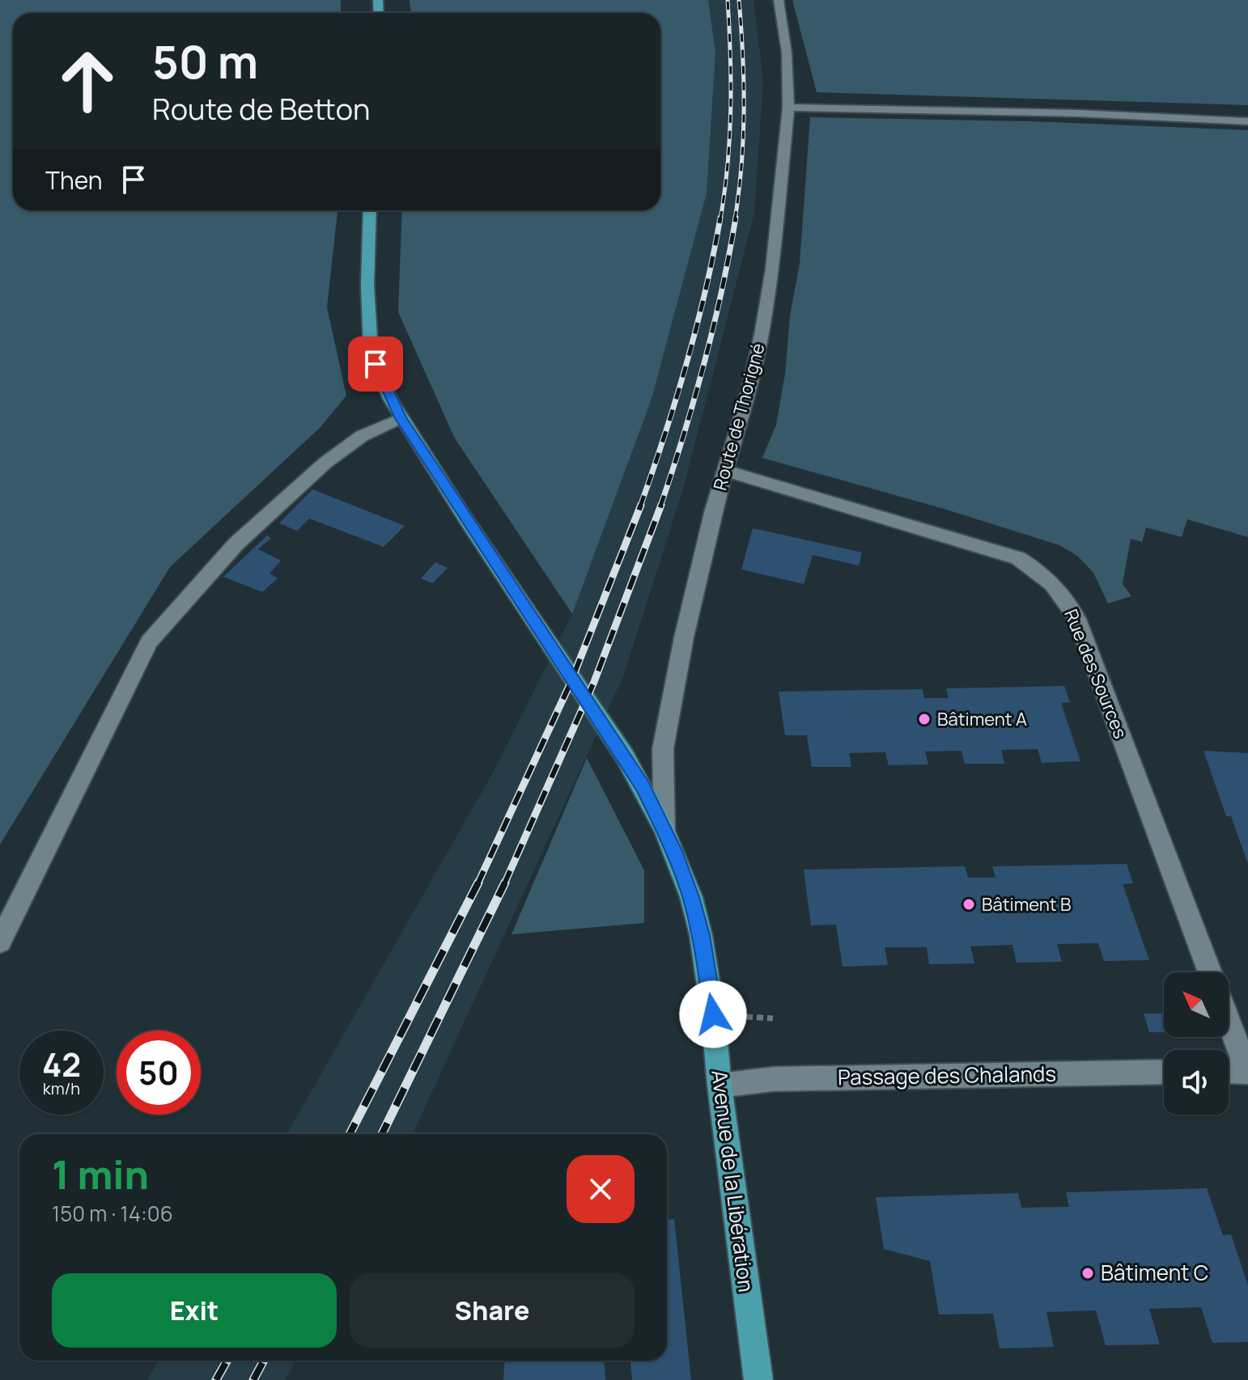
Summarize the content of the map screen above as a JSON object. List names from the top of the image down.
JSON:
{
  "streets": {
    "main road": ["Avenue de la Libération"],
    "street": ["Route de Thorigné", "Rue des Sources", "Passage des Chalands"]
  },
  "crossings": [
    ["Route de Thorigné", "Rue des Sources"],
    ["Route de Thorigné", "Avenue de la Libération"],
    ["Passage des Chalands", "Avenue de la Libération"]
  ],
  "places": ["Bâtiment A", "Bâtiment B", "Bâtiment C"],
  "north": "top left",
  "page": {
    "turn": ["50 m", "Route de Betton"],
    "then": "Then",
    "speed": "42 km/h",
    "limit": "50",
    "heading": ["1 min", "150 m · 14:06"],
    "buttons": ["Exit", "Share"]
  }
}
